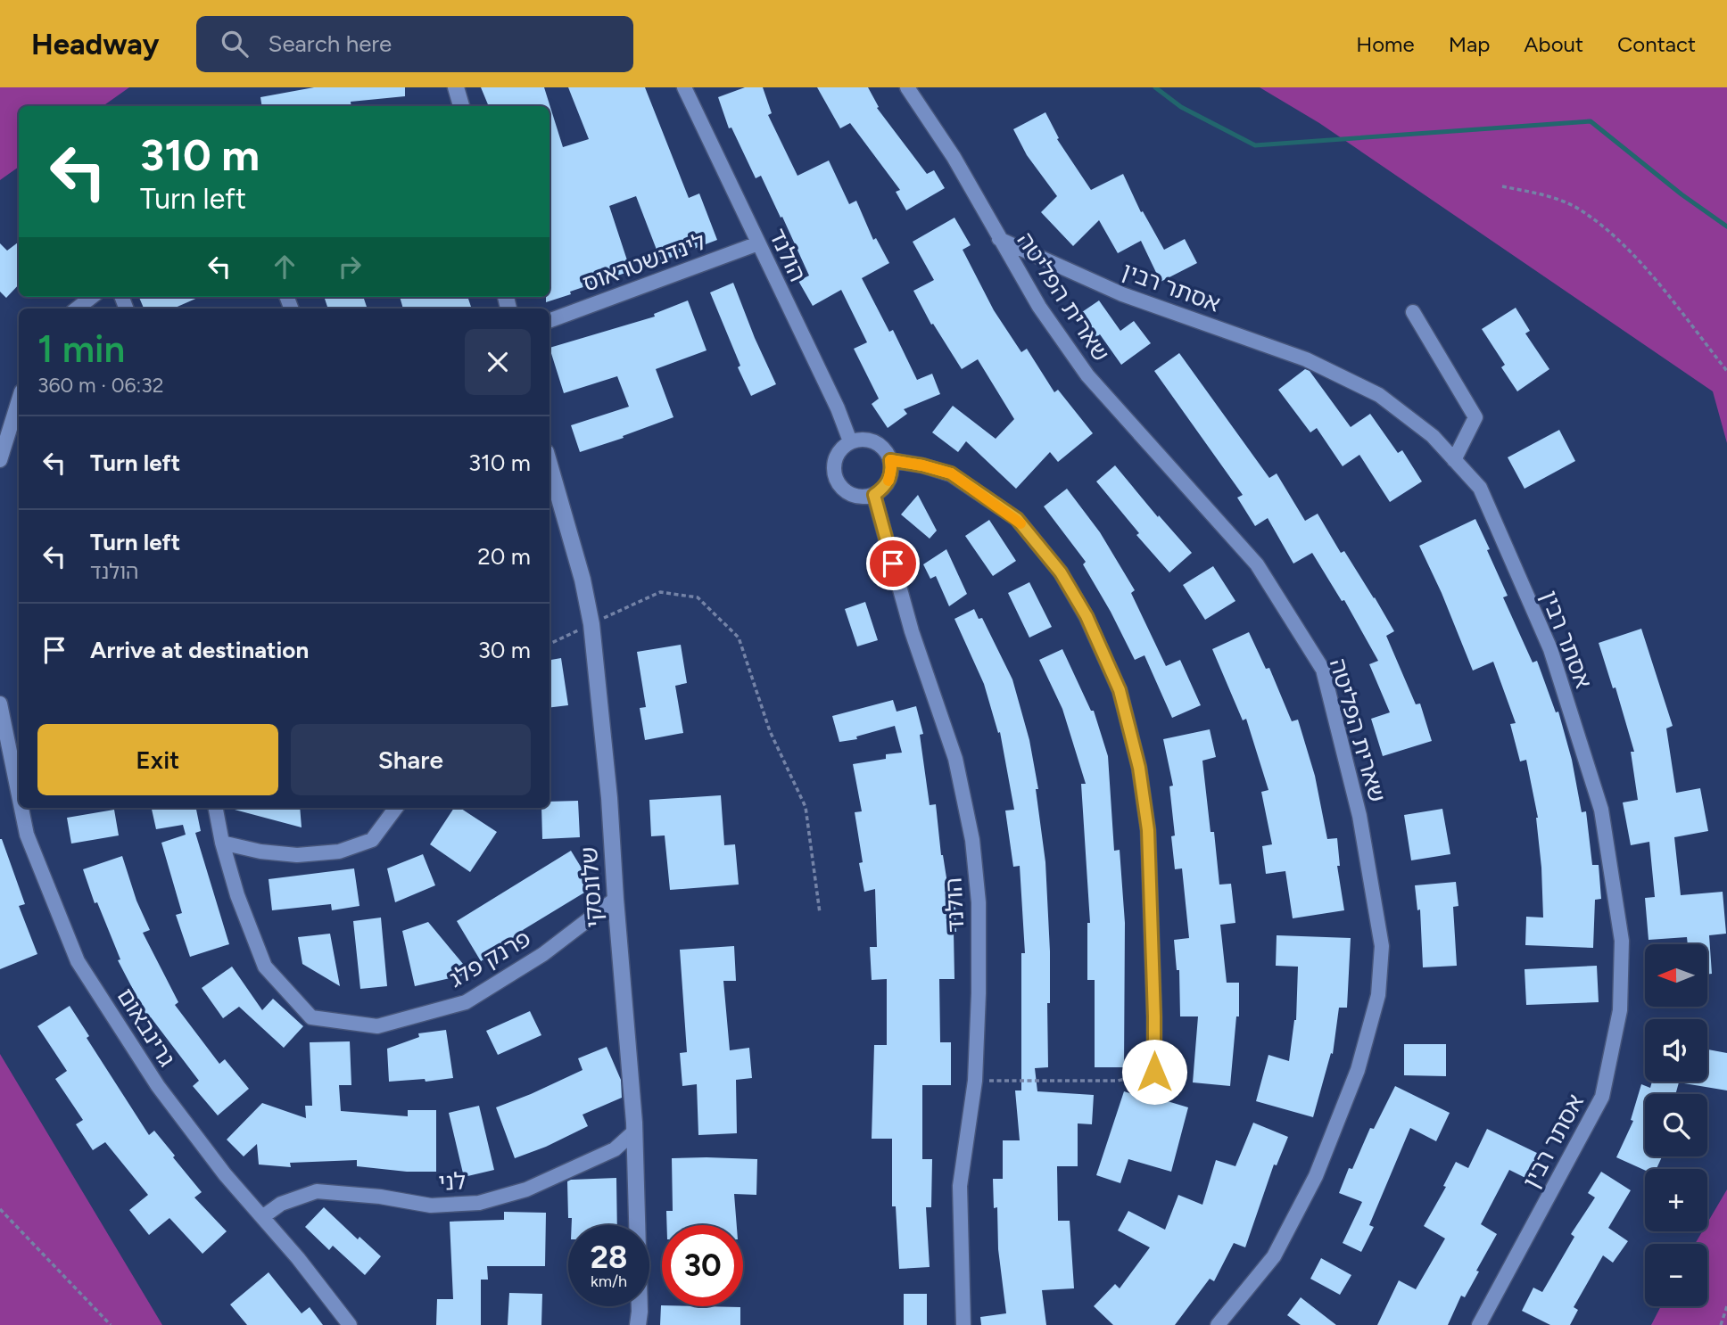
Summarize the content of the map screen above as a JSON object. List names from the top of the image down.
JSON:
{
  "streets": {
    "street": [
      "הולנד",
      "לינדנשטראוס",
      "אסתר רבין",
      "שארית הפליטה",
      "שלונסקי",
      "פרנק פלג",
      "גרינבאום",
      "לני"
    ]
  },
  "crossings": [
    ["הולנד", "לינדנשטראוס"],
    ["אסתר רבין", "שארית הפליטה"],
    ["שלונסקי", "פרנק פלג"],
    ["שלונסקי", "לני"],
    ["גרינבאום", "לני"]
  ],
  "north": "left",
  "page": {
    "header": "Headway",
    "search": "Search here",
    "nav": [
      "Home",
      "Map",
      "About",
      "Contact"
    ],
    "turn": ["310 m", "Turn left"],
    "heading": ["1 min", "360 m · 06:32"],
    "list": [
      {
        "name": "Turn left",
        "value": "310 m"
      },
      {
        "name": "Turn left",
        "note": "הולנד",
        "value": "20 m"
      },
      {
        "name": "Arrive at destination",
        "value": "30 m"
      }
    ],
    "buttons": ["Exit", "Share"],
    "map_buttons": ["+", "−"],
    "speed": "28 km/h",
    "limit": "30"
  }
}
